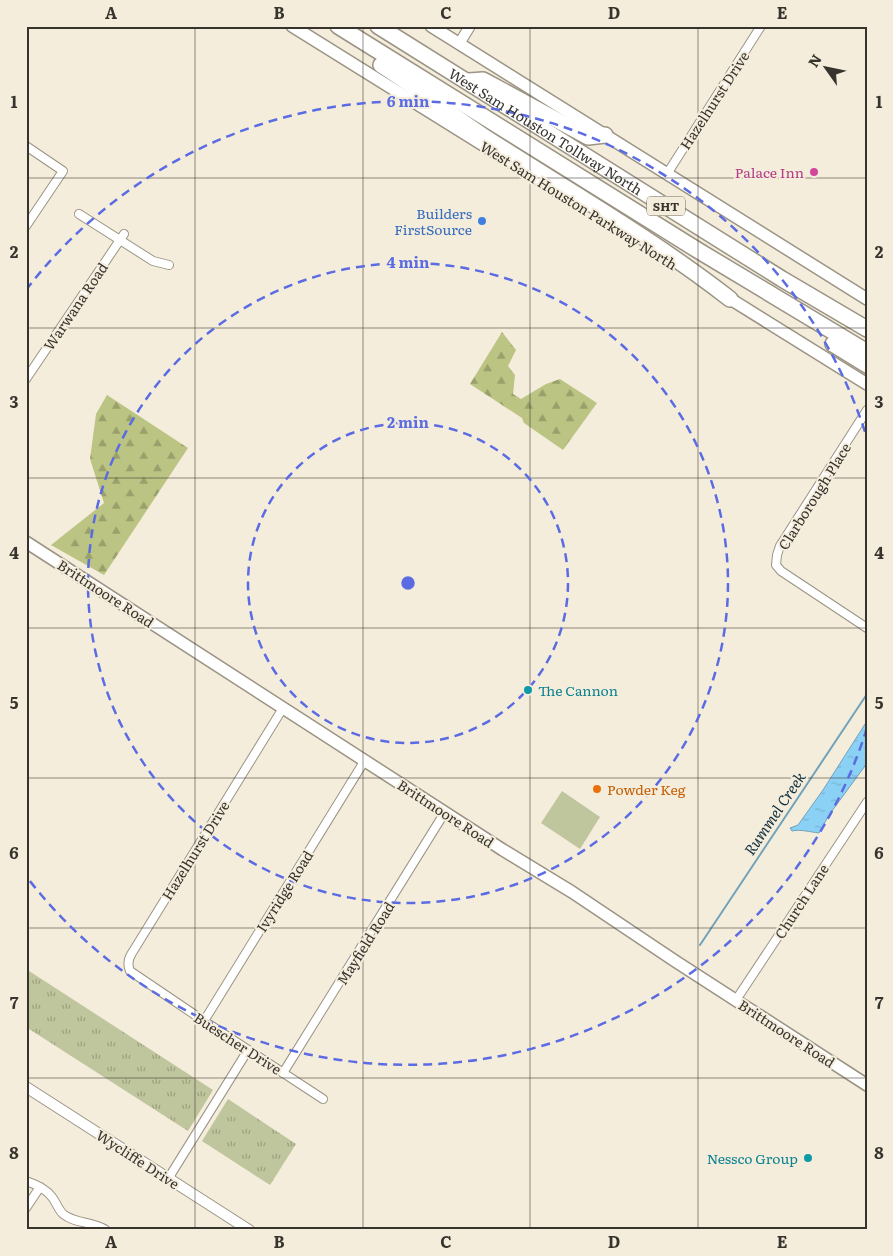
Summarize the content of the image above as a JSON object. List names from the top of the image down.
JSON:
{
  "streets": {
    "highway": ["West Sam Houston Tollway North", "SHT"],
    "main road": ["West Sam Houston Parkway North", "Brittmoore Road"],
    "street": [
      "Hazelhurst Drive",
      "Warwana Road",
      "Clarborough Place",
      "Ivyridge Road",
      "Church Lane",
      "Mayfield Road",
      "Buescher Drive",
      "Wycliffe Drive"
    ]
  },
  "crossings": [
    ["Hazelhurst Drive", "Brittmoore Road"],
    ["Hazelhurst Drive", "Buescher Drive"],
    ["Brittmoore Road", "Ivyridge Road"],
    ["Brittmoore Road", "Church Lane"],
    ["Brittmoore Road", "Mayfield Road"],
    ["Ivyridge Road", "Buescher Drive"],
    ["Mayfield Road", "Buescher Drive"]
  ],
  "water": ["Rummel Creek"],
  "places": [
    "Palace Inn",
    "Builders FirstSource",
    "The Cannon",
    "Powder Keg",
    "Nessco Group"
  ],
  "north": "top left",
  "grid": {
    "columns": [
      "A",
      "B",
      "C",
      "D",
      "E"
    ],
    "rows": [
      "1",
      "2",
      "3",
      "4",
      "5",
      "6",
      "7",
      "8"
    ]
  },
  "rings": ["6 min", "4 min", "2 min"]
}
